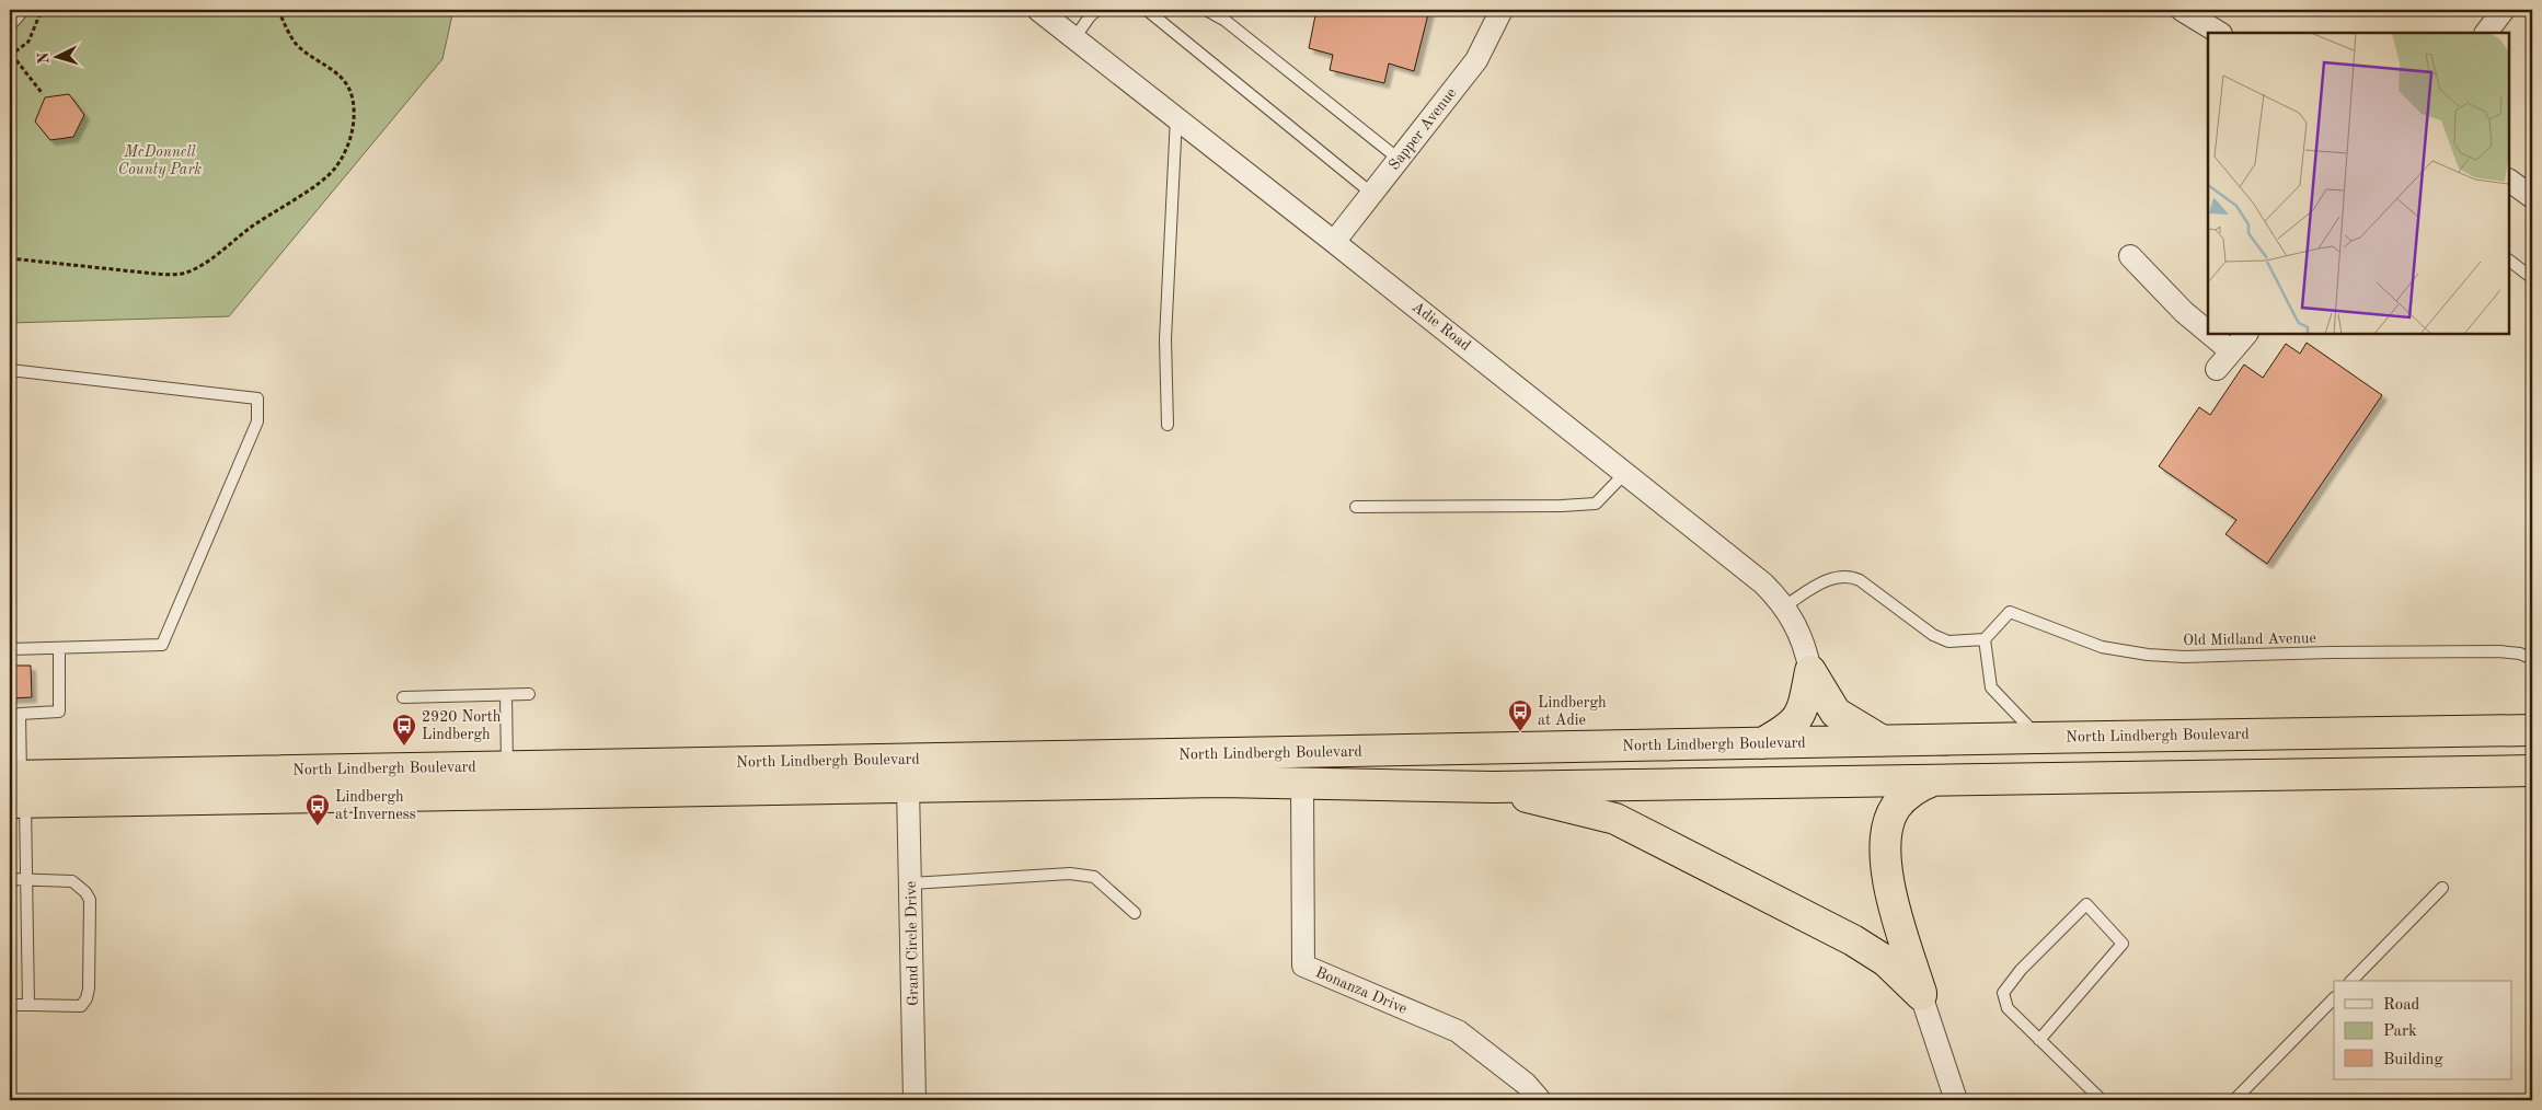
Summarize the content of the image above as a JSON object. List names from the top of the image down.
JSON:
{
  "streets": {
    "highway": ["North Lindbergh Boulevard"],
    "street": [
      "Sapper Avenue",
      "Adie Road",
      "Grand Circle Drive",
      "Bonanza Drive"
    ],
    "lane": ["Old Midland Avenue"]
  },
  "crossings": [
    ["Sapper Avenue", "Adie Road"],
    ["North Lindbergh Boulevard", "Grand Circle Drive"],
    ["North Lindbergh Boulevard", "Bonanza Drive"]
  ],
  "parks": ["McDonnell County Park"],
  "places": {
    "bus stop": ["Lindbergh at Adie", "2920 North Lindbergh", "Lindbergh at Inverness"]
  },
  "legend": ["Road", "Park", "Building"],
  "north": "left"
}
